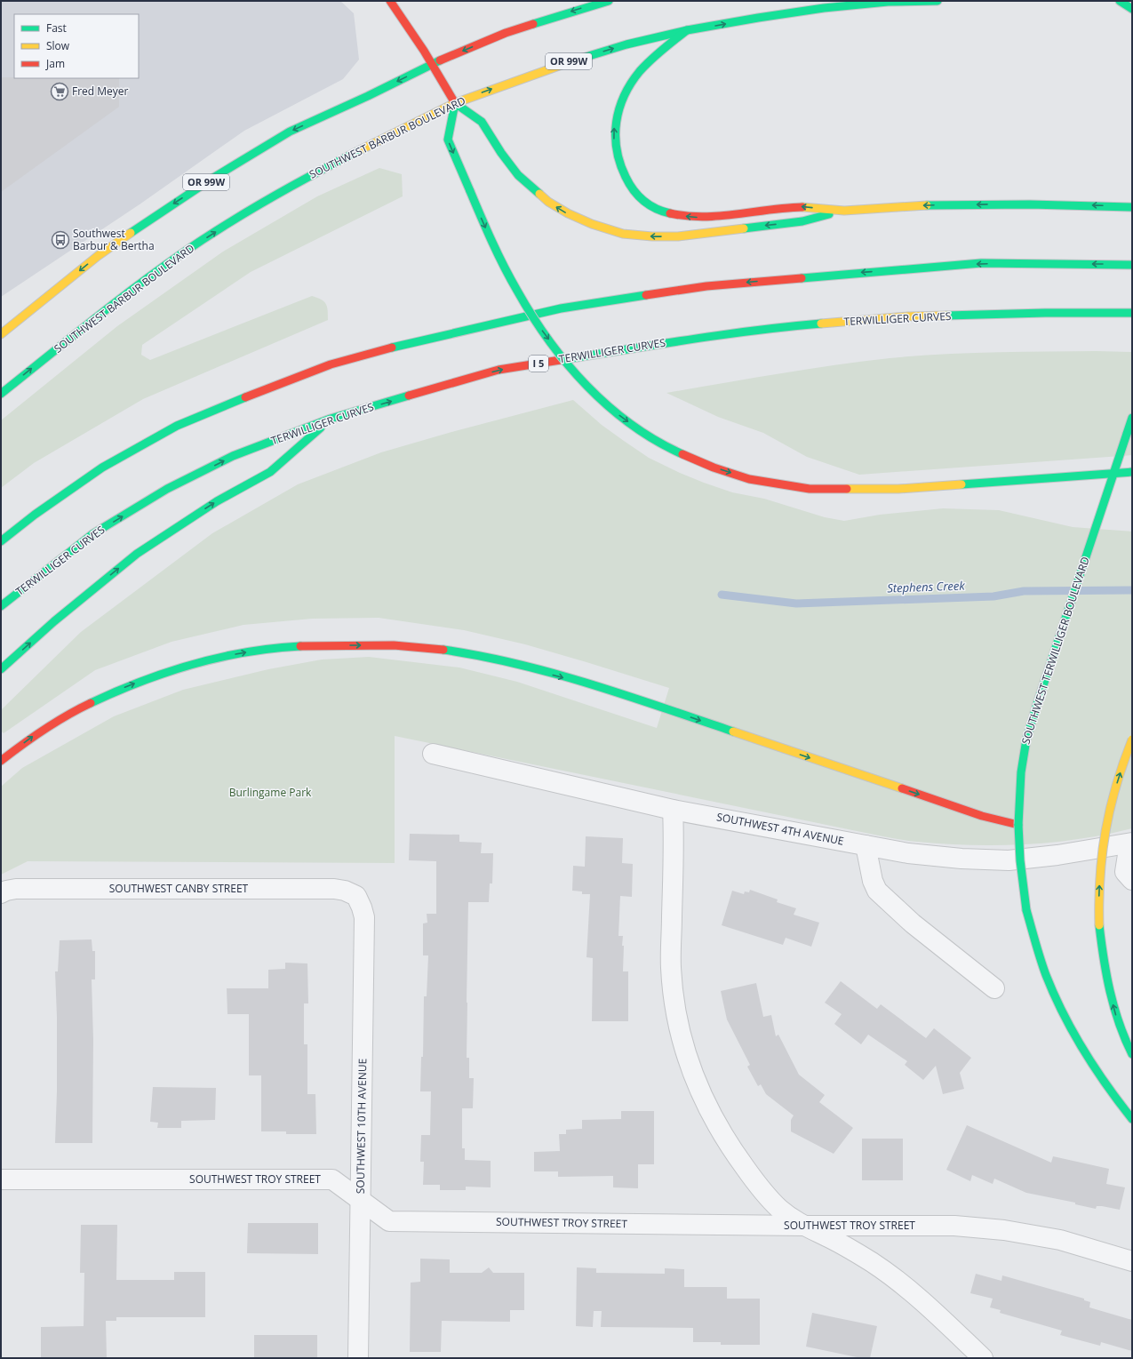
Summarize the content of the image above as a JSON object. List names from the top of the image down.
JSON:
{
  "streets": {
    "main road": [
      "OR 99W",
      "SOUTHWEST BARBUR BOULEVARD",
      "TERWILLIGER CURVES",
      "I 5",
      "SOUTHWEST TERWILLIGER BOULEVARD"
    ],
    "street": [
      "SOUTHWEST 4TH AVENUE",
      "SOUTHWEST CANBY STREET",
      "SOUTHWEST 10TH AVENUE",
      "SOUTHWEST TROY STREET"
    ]
  },
  "crossings": [
    ["SOUTHWEST CANBY STREET", "SOUTHWEST 10TH AVENUE"],
    ["SOUTHWEST 10TH AVENUE", "SOUTHWEST TROY STREET"]
  ],
  "water": ["Stephens Creek"],
  "parks": ["Burlingame Park"],
  "places": {
    "supermarket": ["Fred Meyer"],
    "bus stop": ["Southwest Barbur & Bertha"]
  },
  "legend": ["Fast", "Slow", "Jam"]
}
